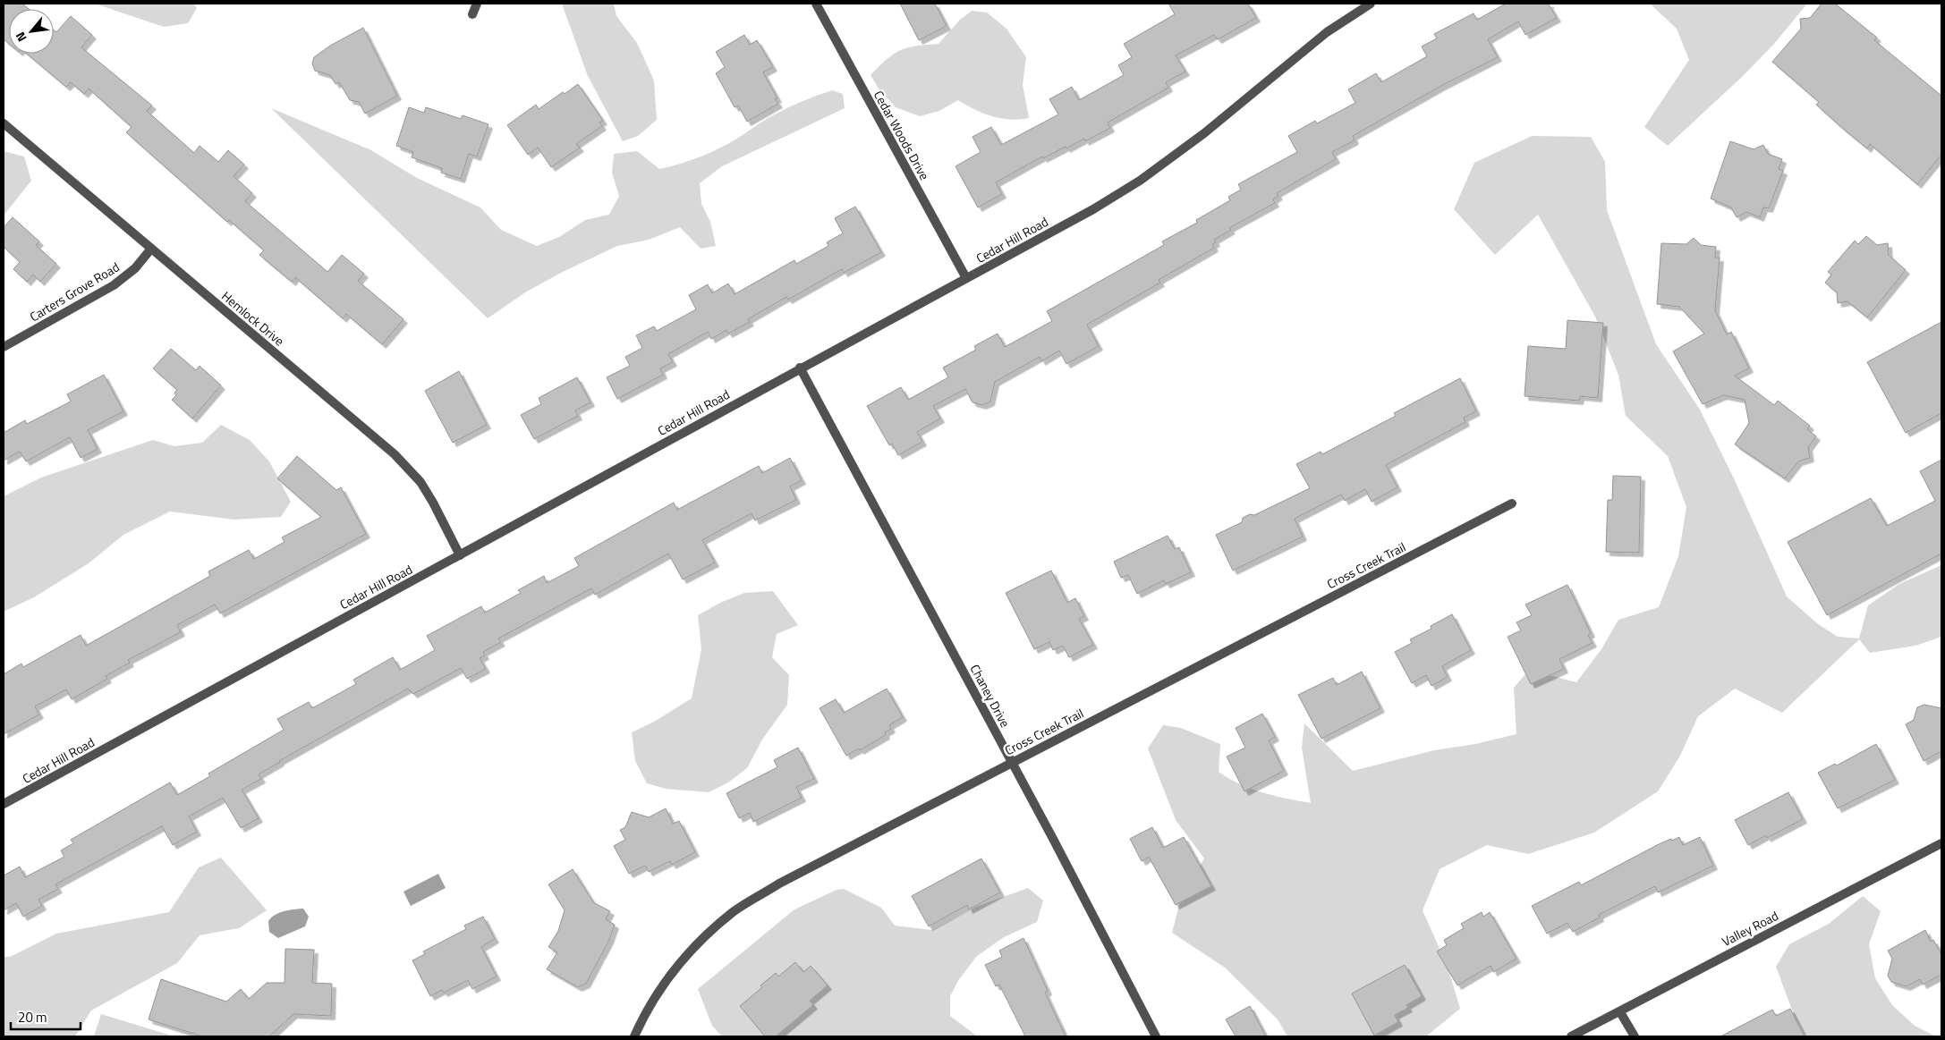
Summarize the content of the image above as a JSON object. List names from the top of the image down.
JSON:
{
  "streets": {
    "street": [
      "Cedar Woods Drive",
      "Cedar Hill Road",
      "Carters Grove Road",
      "Hemlock Drive",
      "Cross Creek Trail",
      "Chaney Drive",
      "Valley Road"
    ]
  },
  "crossings": [
    ["Cedar Woods Drive", "Cedar Hill Road"],
    ["Cedar Hill Road", "Hemlock Drive"],
    ["Cedar Hill Road", "Chaney Drive"],
    ["Carters Grove Road", "Hemlock Drive"],
    ["Cross Creek Trail", "Chaney Drive"]
  ],
  "scale_bar": "20 m",
  "north": "bottom left"
}
